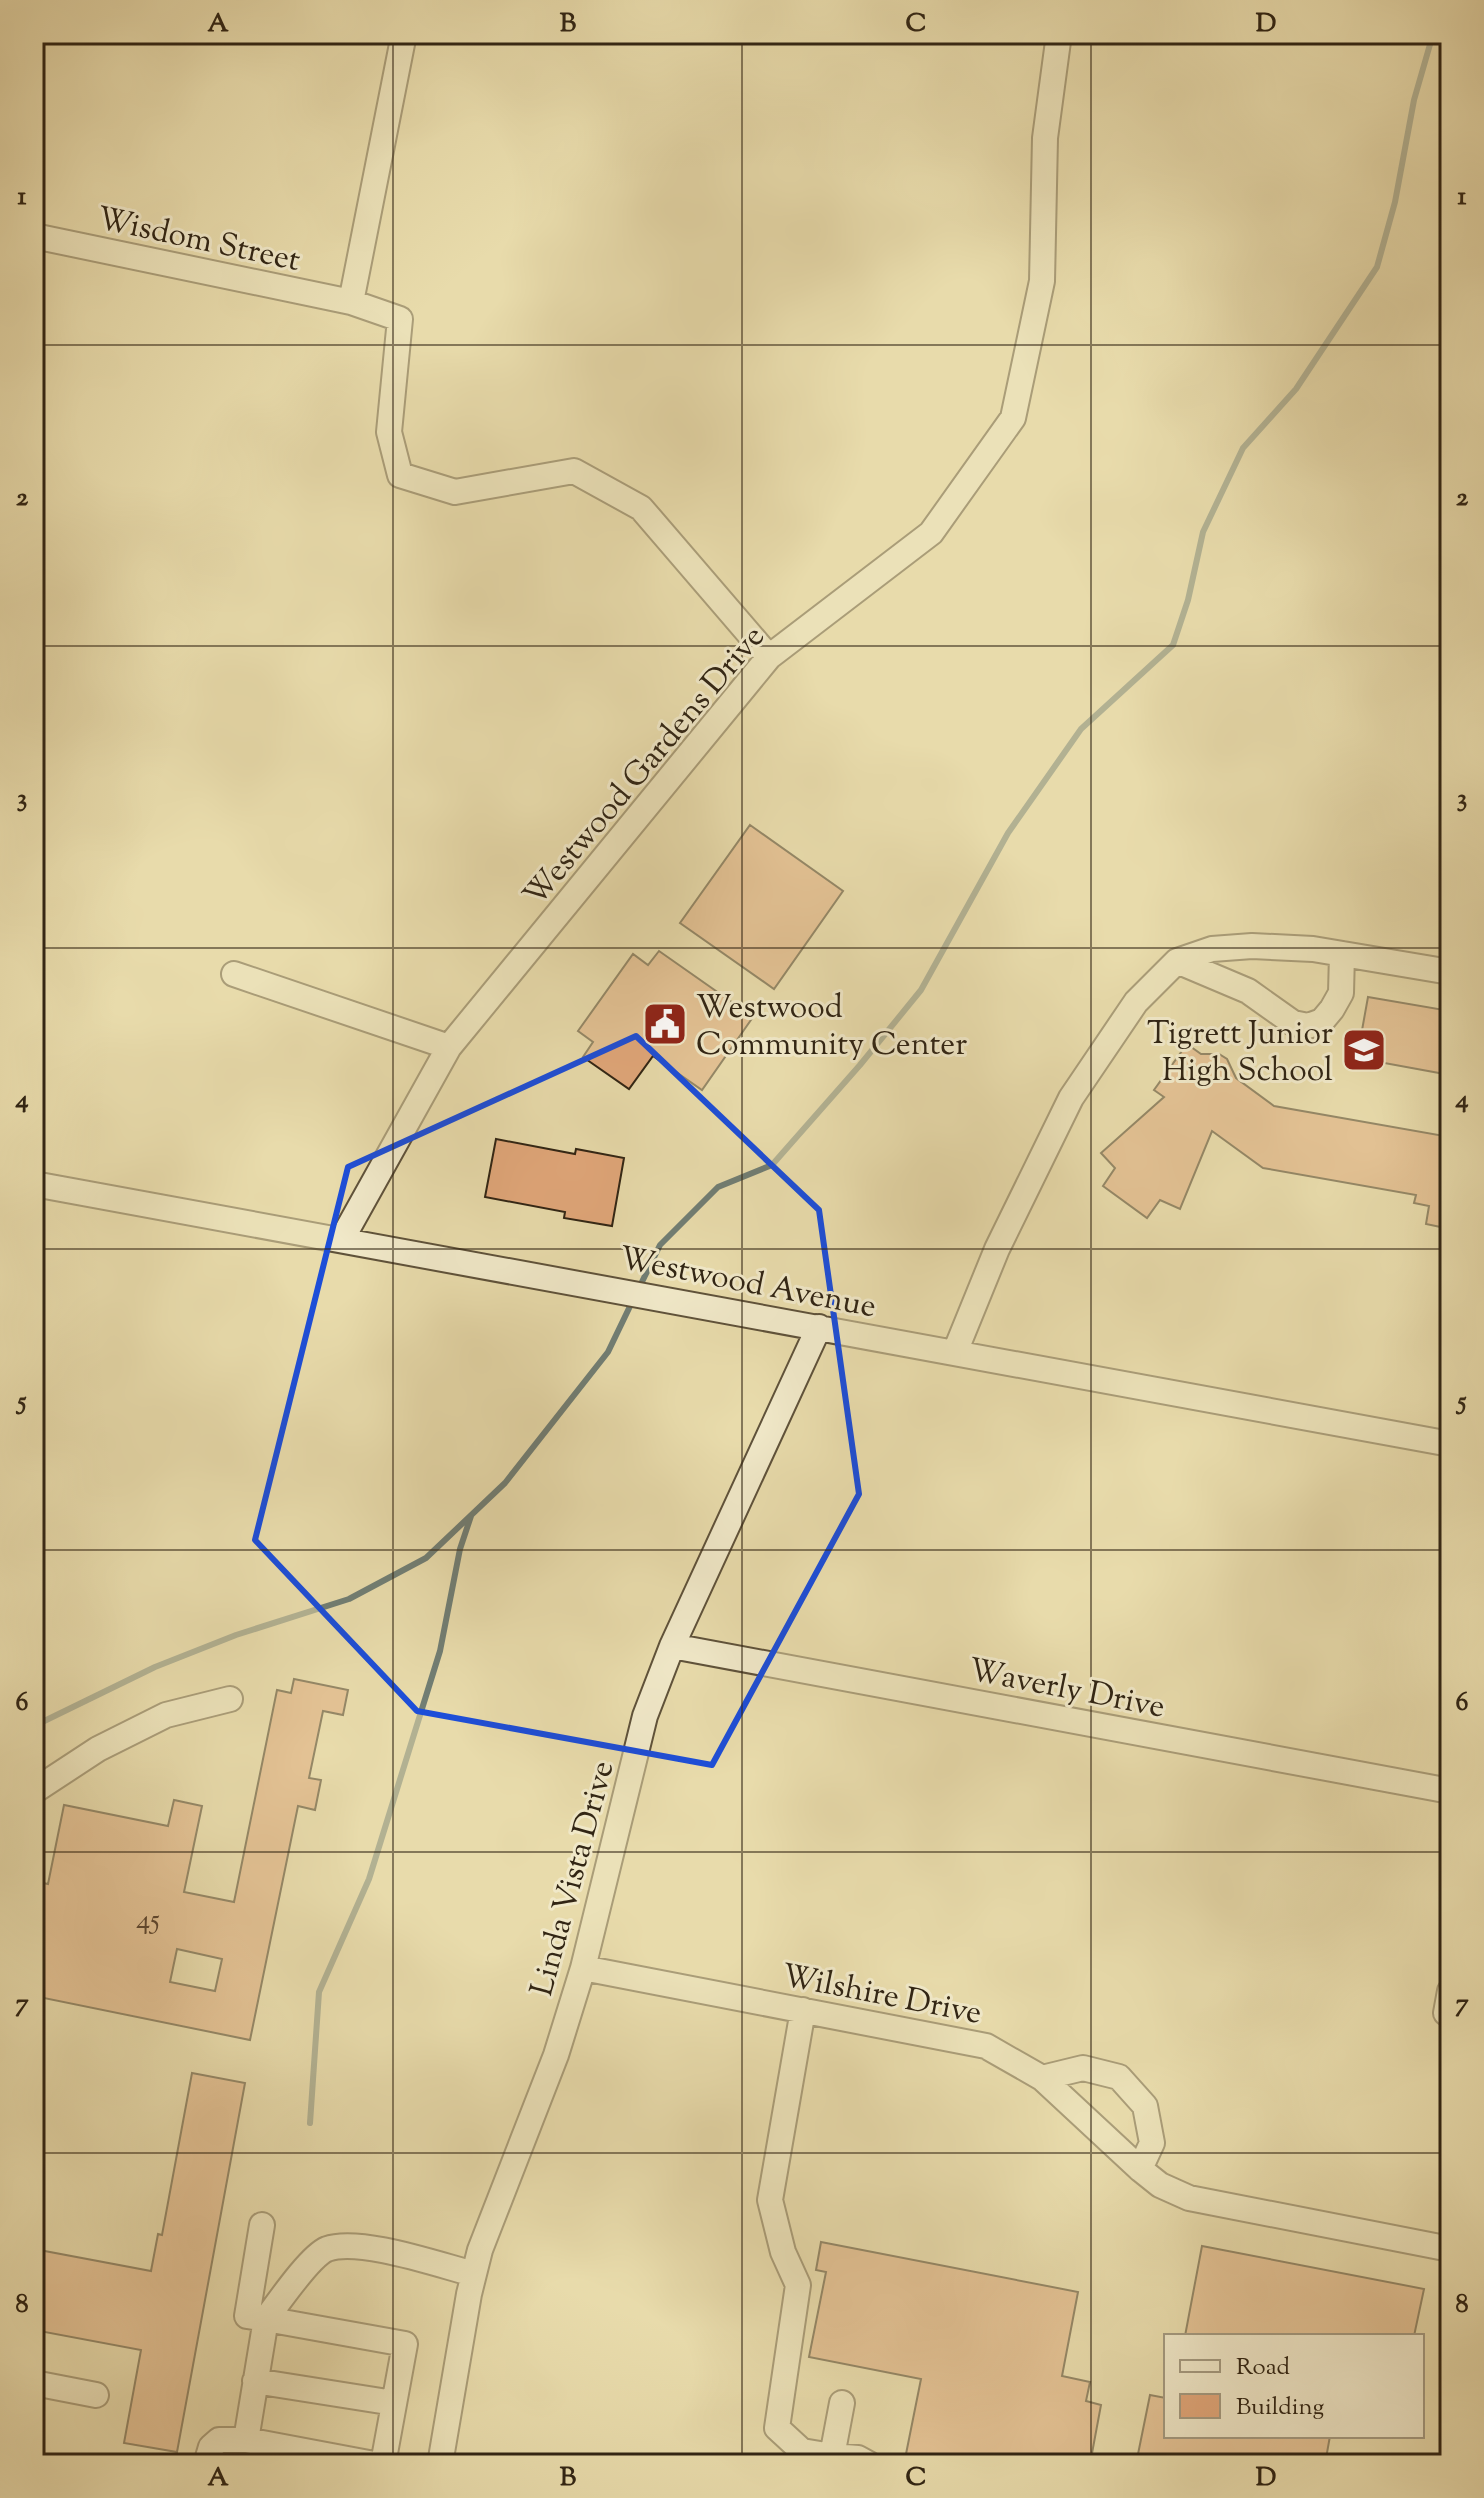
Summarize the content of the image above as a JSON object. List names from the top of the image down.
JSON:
{
  "streets": {
    "street": [
      "Wisdom Street",
      "Westwood Gardens Drive",
      "Westwood Avenue",
      "Waverly Drive",
      "Linda Vista Drive",
      "Wilshire Drive"
    ]
  },
  "crossings": [
    ["Wisdom Street", "Westwood Gardens Drive"],
    ["Westwood Gardens Drive", "Westwood Avenue"],
    ["Westwood Avenue", "Linda Vista Drive"],
    ["Waverly Drive", "Linda Vista Drive"],
    ["Linda Vista Drive", "Wilshire Drive"]
  ],
  "places": {
    "public building": ["Westwood Community Center"],
    "school or university": ["Tigrett Junior High School"]
  },
  "house_numbers": ["45"],
  "legend": ["Road", "Building"],
  "grid": {
    "columns": [
      "A",
      "B",
      "C",
      "D"
    ],
    "rows": [
      "1",
      "2",
      "3",
      "4",
      "5",
      "6",
      "7",
      "8"
    ]
  }
}
